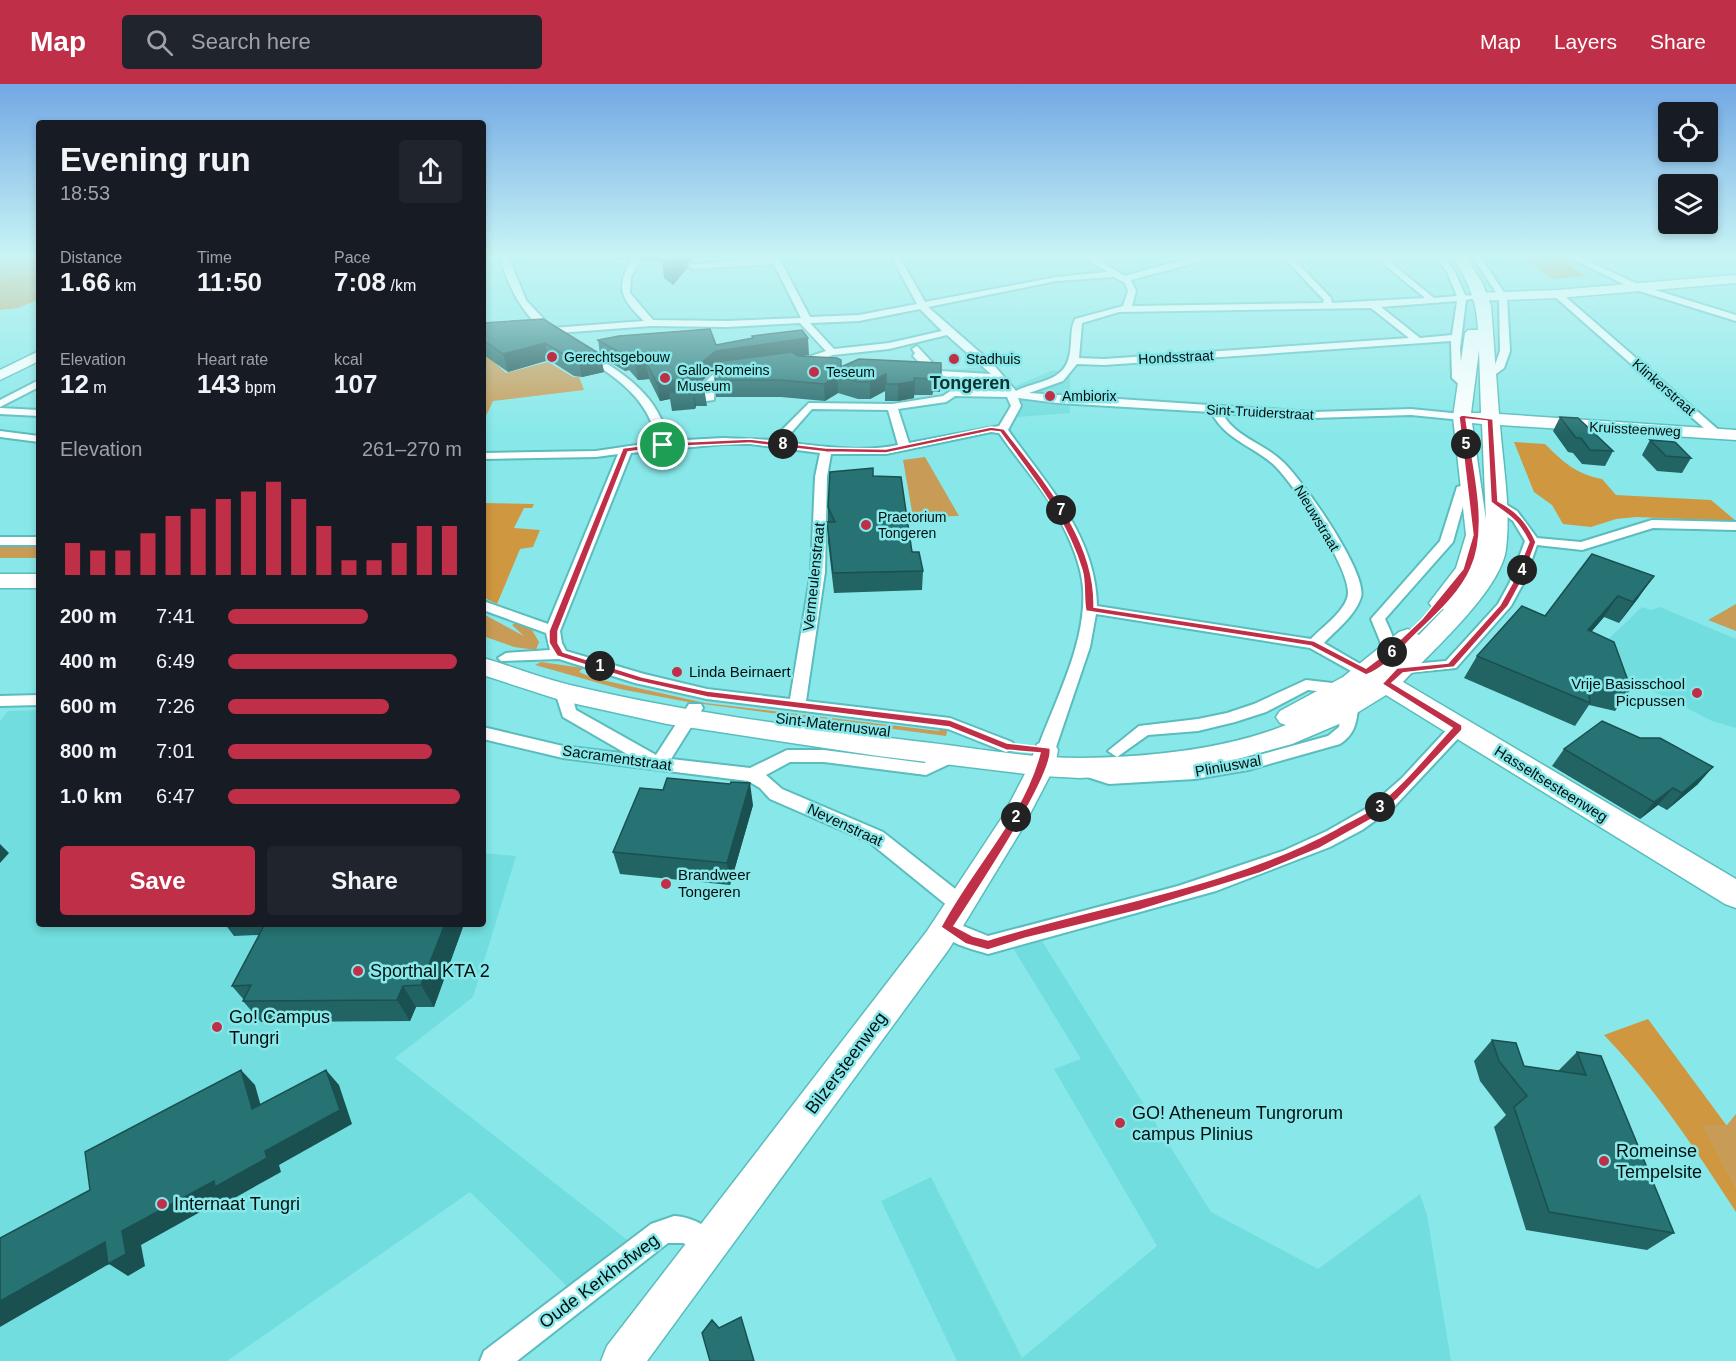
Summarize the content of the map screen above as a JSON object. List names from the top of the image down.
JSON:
{
  "streets": {
    "main road": [
      "Kruissteenweg",
      "Sint-Maternuswal",
      "Pliniuswal",
      "Hasseltsesteenweg"
    ],
    "street": [
      "Hondsstraat",
      "Klinkerstraat",
      "Sint-Truiderstraat",
      "Nieuwstraat",
      "Vermeulenstraat",
      "Sacramentstraat",
      "Nevenstraat",
      "Bilzersteenweg",
      "Oude Kerkhofweg"
    ]
  },
  "crossings": [
    ["Klinkerstraat", "Kruissteenweg"],
    ["Sint-Truiderstraat", "Kruissteenweg"],
    ["Sint-Truiderstraat", "Nieuwstraat"],
    ["Vermeulenstraat", "Sint-Maternuswal"],
    ["Sint-Maternuswal", "Pliniuswal"],
    ["Sint-Maternuswal", "Bilzersteenweg"],
    ["Sacramentstraat", "Nevenstraat"],
    ["Pliniuswal", "Hasseltsesteenweg"],
    ["Pliniuswal", "Bilzersteenweg"],
    ["Hasseltsesteenweg", "Nevenstraat"],
    ["Nevenstraat", "Bilzersteenweg"],
    ["Bilzersteenweg", "Oude Kerkhofweg"]
  ],
  "districts": ["Tongeren"],
  "places": [
    "Gerechtsgebouw",
    "Stadhuis",
    "Teseum",
    "Gallo-Romeins Museum",
    "Ambiorix",
    "Praetorium Tongeren",
    "Linda Beirnaert",
    "Vrije Basisschool Picpussen",
    "Brandweer Tongeren",
    "Sporthal KTA 2",
    "Go! Campus Tungri",
    "GO! Atheneum Tungrorum campus Plinius",
    "Romeinse Tempelsite",
    "Internaat Tungri"
  ],
  "page": {
    "header": "Map",
    "search": "Search here",
    "nav": ["Map", "Layers", "Share"],
    "heading": ["Evening run", "18:53"],
    "stats": [
      ["Distance", "1.66 km"],
      ["Time", "11:50"],
      ["Pace", "7:08 /km"],
      ["Elevation", "12 m"],
      ["Heart rate", "143 bpm"],
      ["kcal", "107"]
    ],
    "chart": ["Elevation", "261–270 m"],
    "pins": [
      "5",
      "8",
      "7",
      "4",
      "6",
      "1",
      "3",
      "2"
    ],
    "list": [
      {
        "name": "200 m",
        "note": "7:41"
      },
      {
        "name": "400 m",
        "note": "6:49"
      },
      {
        "name": "600 m",
        "note": "7:26"
      },
      {
        "name": "800 m",
        "note": "7:01"
      },
      {
        "name": "1.0 km",
        "note": "6:47"
      }
    ],
    "buttons": ["Save", "Share"]
  }
}
